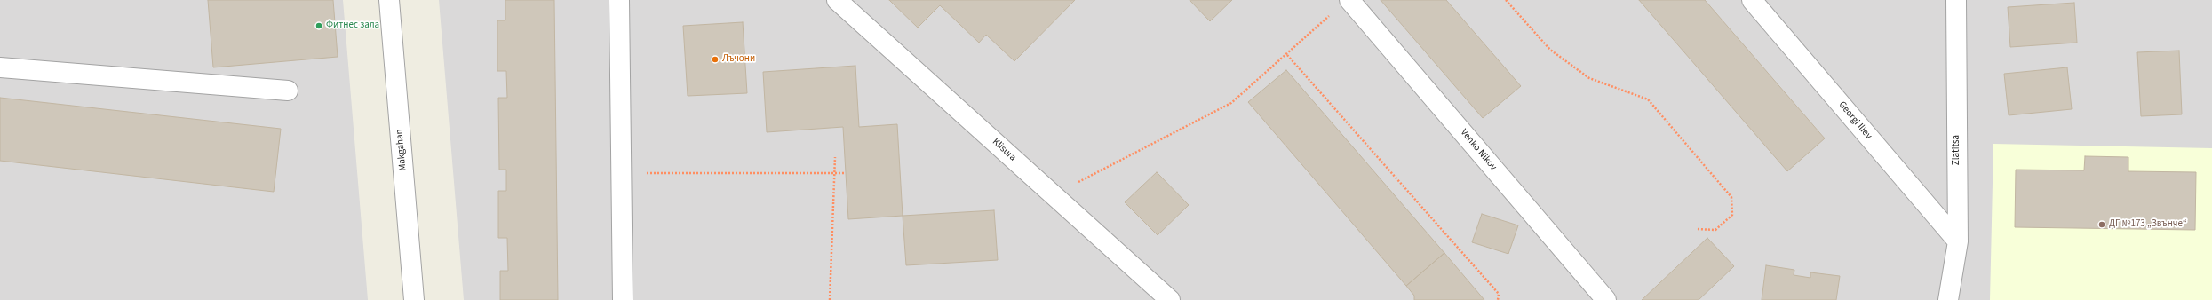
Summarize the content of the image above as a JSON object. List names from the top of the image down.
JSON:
{
  "streets": {
    "street": [
      "Georgi Iliev",
      "Makgahan",
      "Klisura",
      "Venko Nikov",
      "Zlatitsa"
    ]
  },
  "crossings": [
    ["Georgi Iliev", "Zlatitsa"]
  ],
  "places": ["Фитнес зала", "Лъчони", "ДГ №173 „Звънче“"]
}
